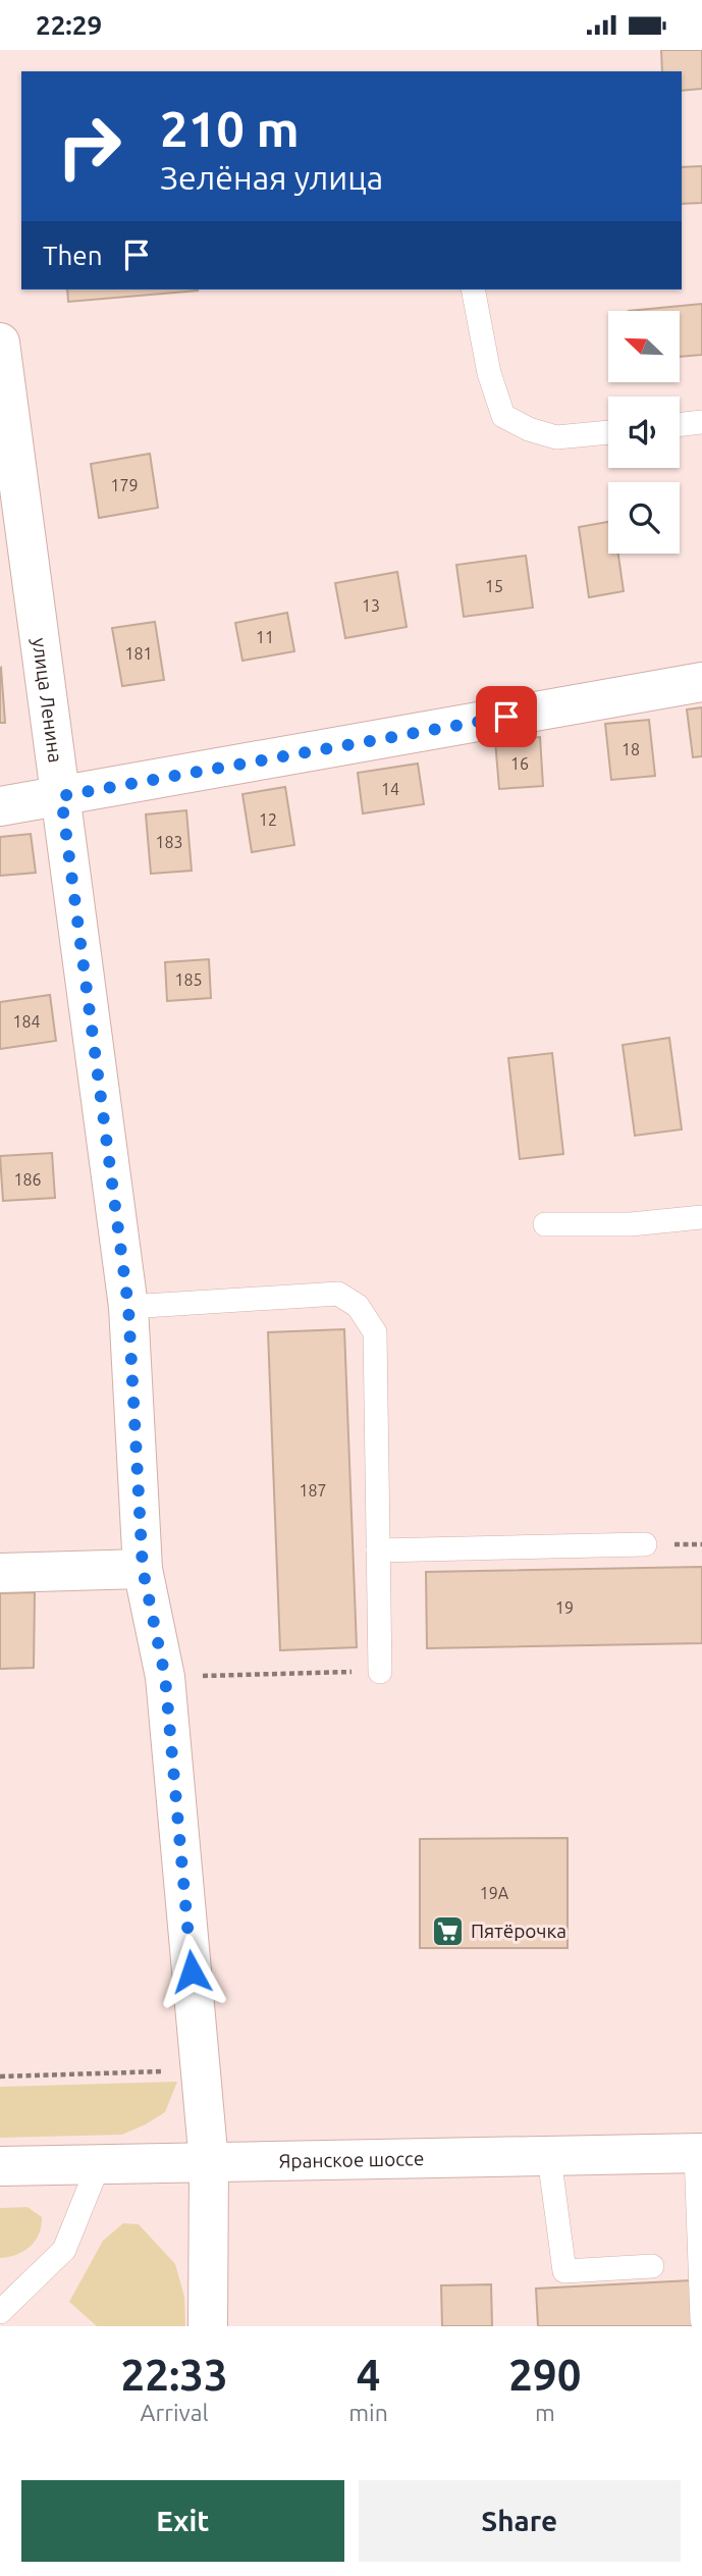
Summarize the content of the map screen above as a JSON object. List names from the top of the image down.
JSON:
{
  "streets": {
    "street": ["улица Ленина", "Яранское шоссе"]
  },
  "crossings": [
    ["улица Ленина", "Яранское шоссе"]
  ],
  "places": {
    "supermarket": ["Пятёрочка"]
  },
  "house_numbers": [
    "179",
    "15",
    "13",
    "11",
    "181",
    "18",
    "16",
    "14",
    "12",
    "183",
    "185",
    "184",
    "186",
    "187",
    "19",
    "19А"
  ],
  "north": "top left",
  "page": {
    "status": "22:29",
    "turn": ["210 m", "Зелёная улица"],
    "then": "Then",
    "eta": [
      "22:33",
      "Arrival",
      "4",
      "min",
      "290",
      "m"
    ],
    "buttons": ["Exit", "Share"]
  }
}
